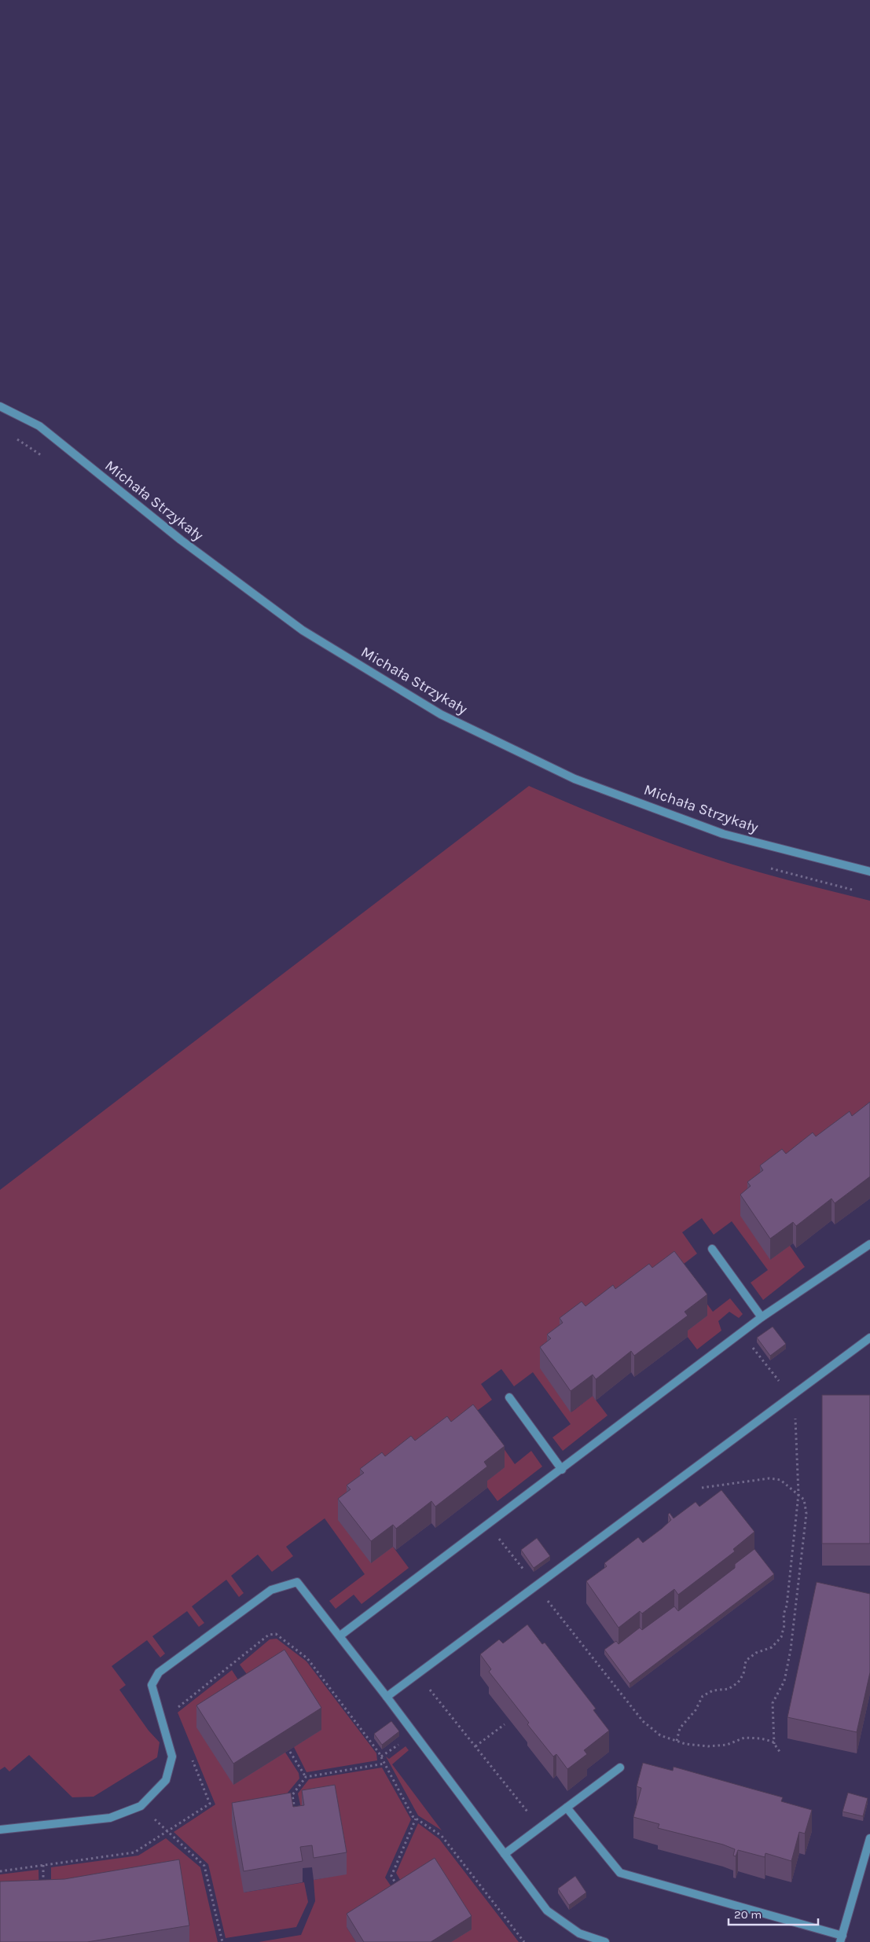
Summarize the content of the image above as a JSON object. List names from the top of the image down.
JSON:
{
  "streets": {
    "street": ["Michała Strzykały"]
  },
  "scale_bar": "20 m"
}
